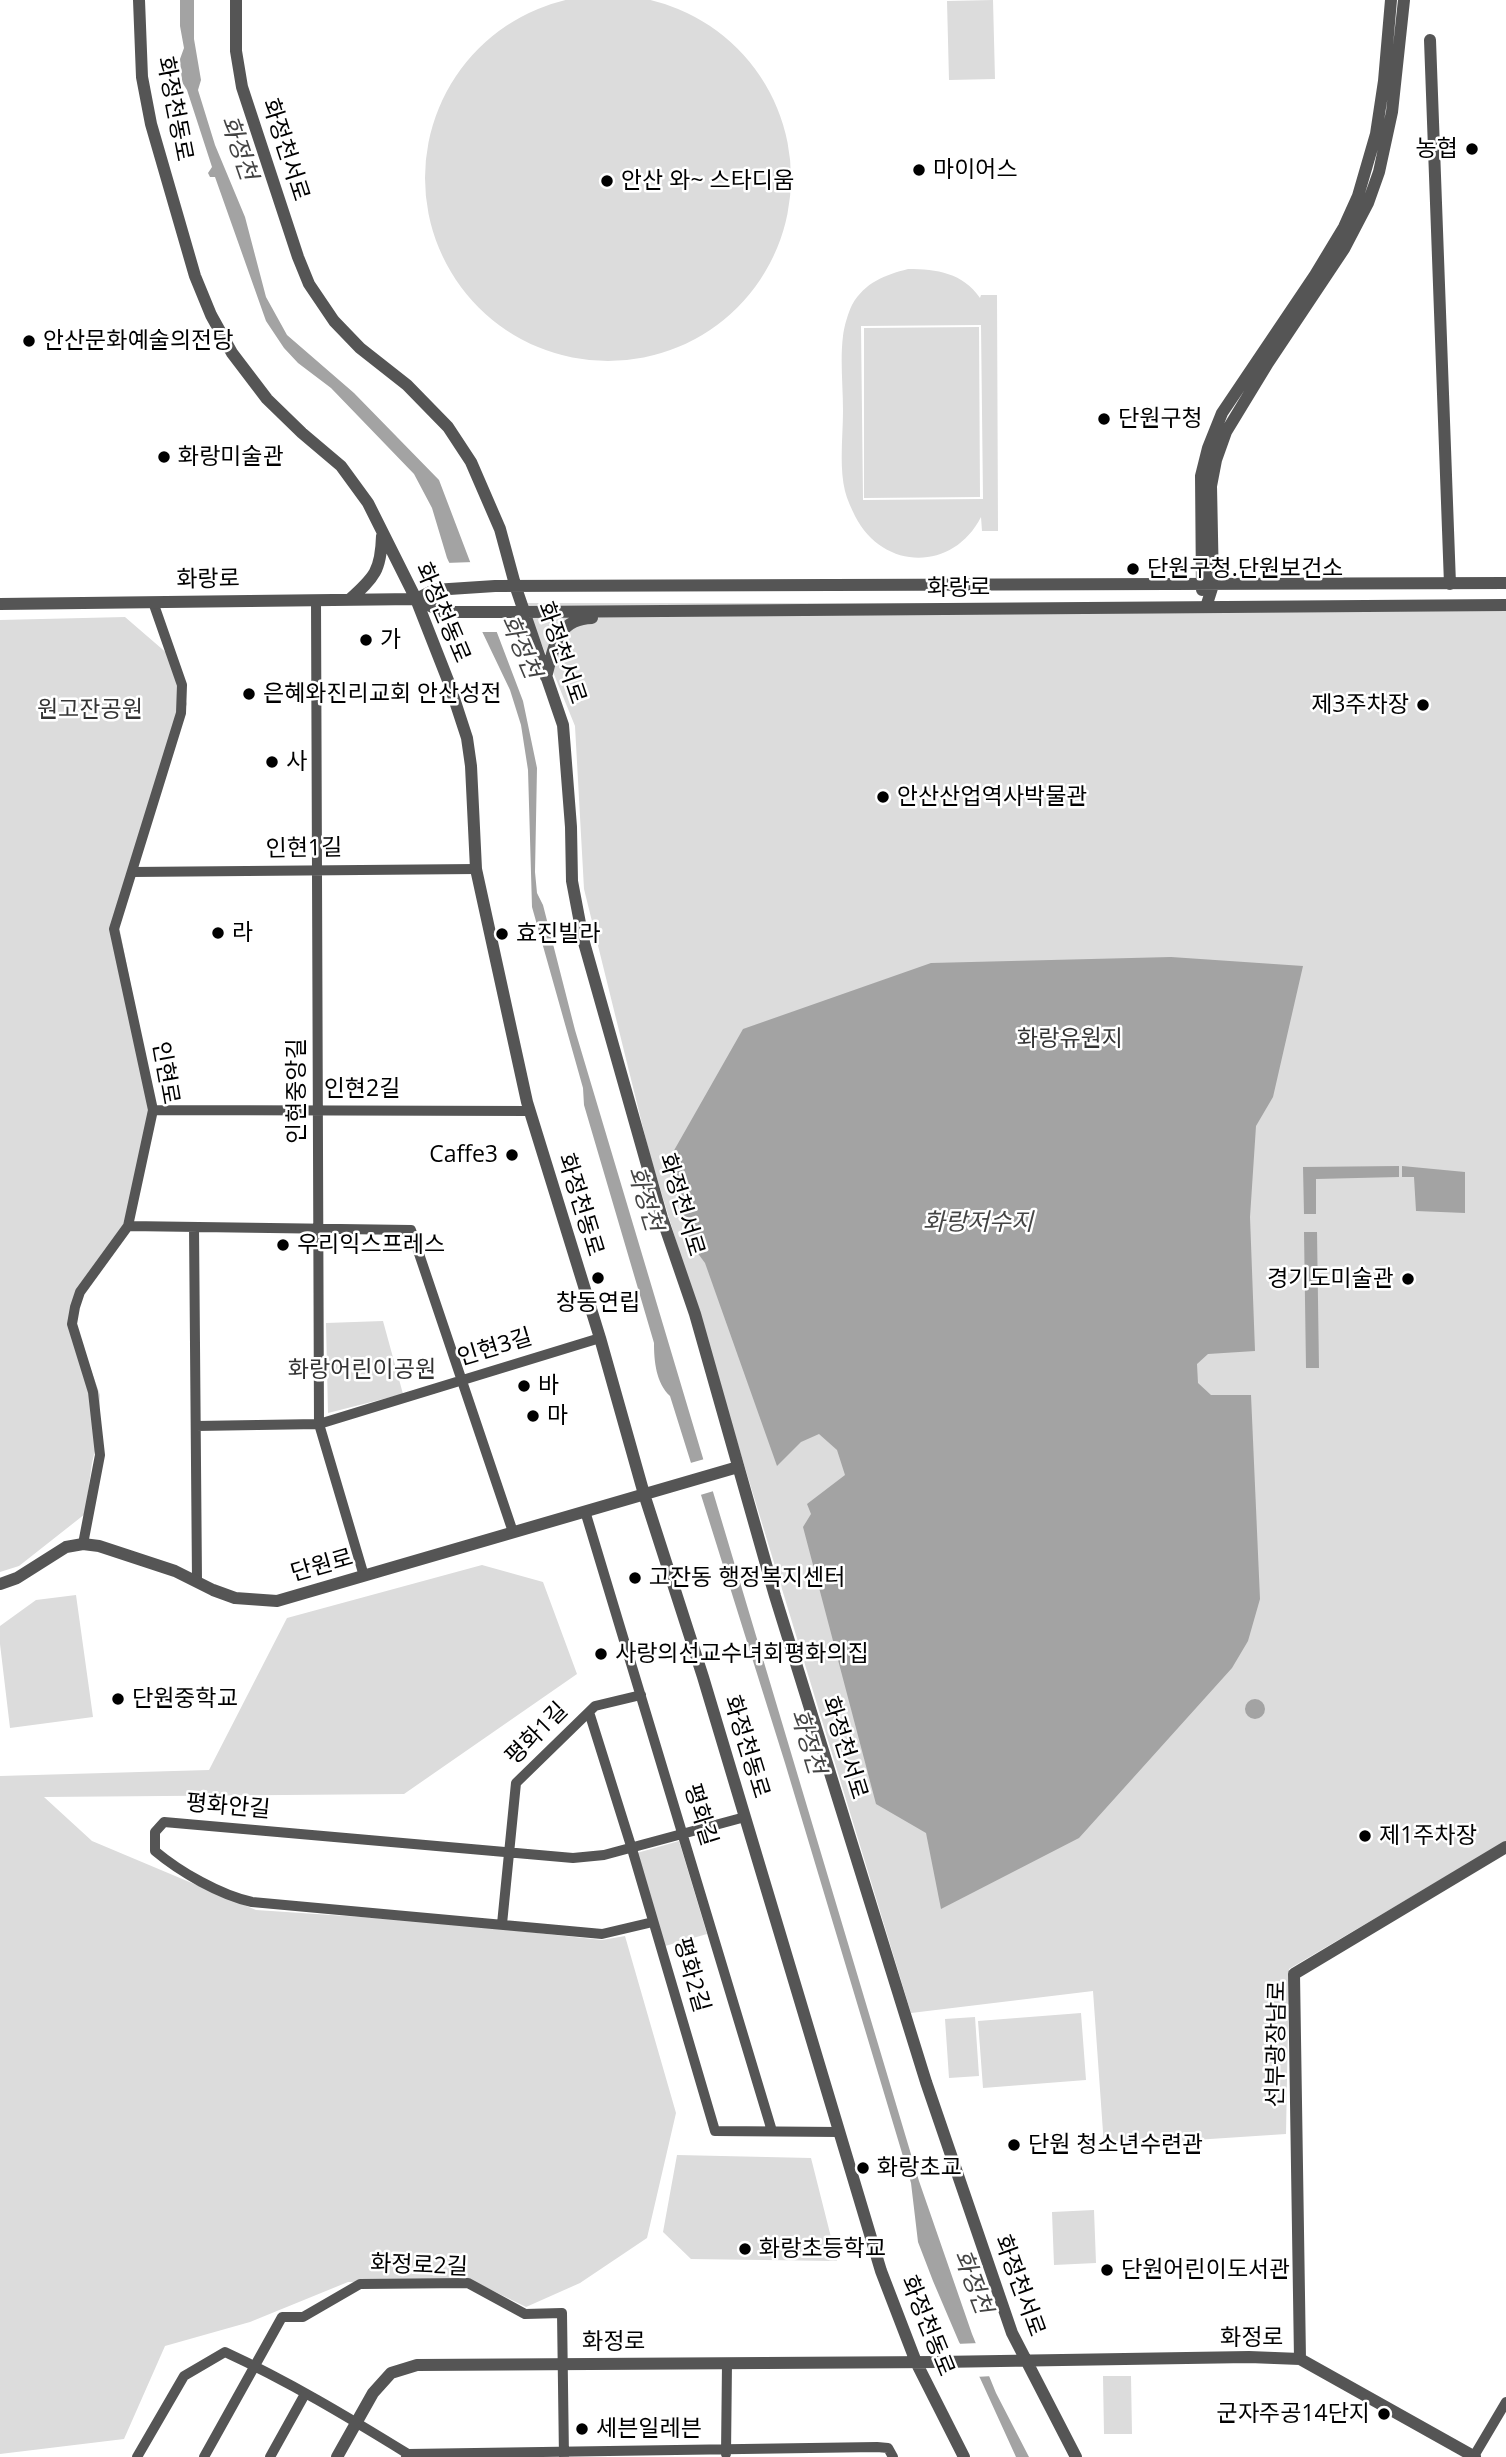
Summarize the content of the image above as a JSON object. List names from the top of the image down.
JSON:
{
  "streets": {
    "street": [
      "화정천동로",
      "화정천서로",
      "화랑로",
      "인현1길",
      "인현로",
      "인현2길",
      "인현중앙길",
      "인현3길",
      "단원로",
      "평화1길",
      "평화안길",
      "평화길",
      "평화2길",
      "선부광장남로",
      "화정로2길",
      "화정로"
    ]
  },
  "crossings": [
    ["화정천동로", "화랑로"],
    ["화정천동로", "인현1길"],
    ["화정천동로", "인현2길"],
    ["화정천동로", "인현3길"],
    ["화정천동로", "단원로"],
    ["화정천동로", "평화안길"],
    ["화정천동로", "평화2길"],
    ["화정천동로", "화정로"],
    ["화정천서로", "화랑로"],
    ["화정천서로", "단원로"],
    ["화정천서로", "화정로"],
    ["화랑로", "인현로"],
    ["화랑로", "인현중앙길"],
    ["인현1길", "인현로"],
    ["인현1길", "인현중앙길"],
    ["인현로", "인현2길"],
    ["인현로", "단원로"],
    ["인현2길", "인현중앙길"],
    ["인현중앙길", "인현3길"],
    ["인현중앙길", "단원로"],
    ["단원로", "평화길"],
    ["평화1길", "평화안길"],
    ["평화1길", "평화길"],
    ["평화1길", "평화2길"],
    ["평화안길", "평화길"],
    ["평화안길", "평화2길"],
    ["평화길", "평화2길"],
    ["선부광장남로", "화정로"],
    ["화정로2길", "화정로"]
  ],
  "water": ["화정천", "화랑저수지"],
  "parks": ["원고잔공원", "화랑유원지", "화랑어린이공원"],
  "places": [
    "농협",
    "마이어스",
    "안산 와~ 스타디움",
    "안산문화예술의전당",
    "단원구청",
    "화랑미술관",
    "단원구청.단원보건소",
    "가",
    "은혜와진리교회 안산성전",
    "제3주차장",
    "사",
    "안산산업역사박물관",
    "라",
    "효진빌라",
    "Caffe3",
    "우리익스프레스",
    "창동연립",
    "경기도미술관",
    "바",
    "마",
    "고잔동 행정복지센터",
    "사랑의선교수녀회평화의집",
    "단원중학교",
    "제1주차장",
    "단원 청소년수련관",
    "화랑초교",
    "화랑초등학교",
    "단원어린이도서관",
    "군자주공14단지",
    "세븐일레븐"
  ]
}
